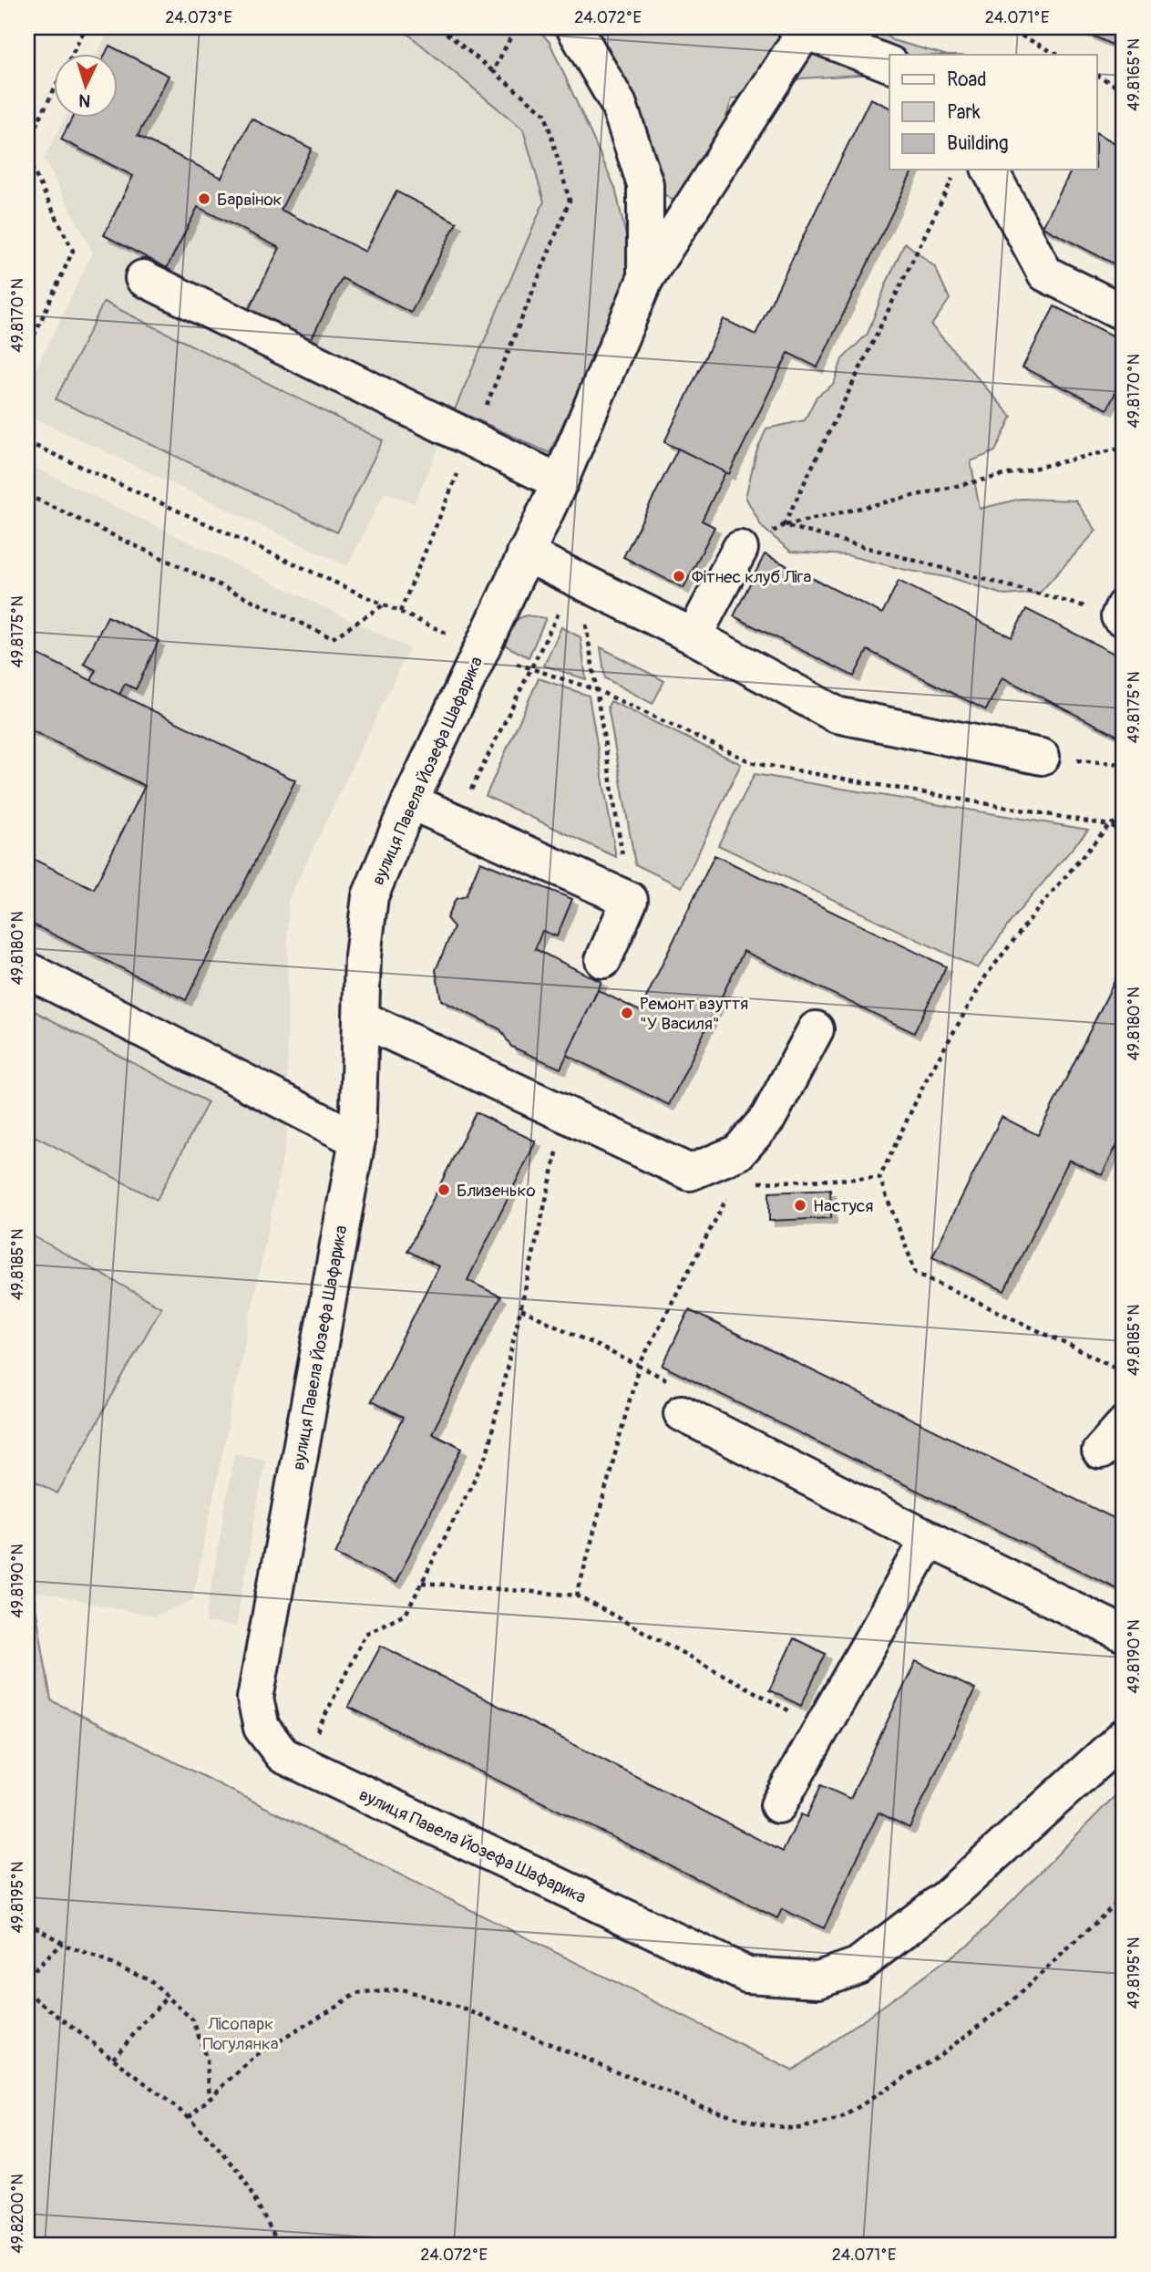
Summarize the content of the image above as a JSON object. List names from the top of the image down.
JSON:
{
  "streets": {
    "street": ["вулиця Павела Йозефа Шафарика"]
  },
  "parks": ["Лісопарк Погулянка"],
  "places": [
    "Барвінок",
    "Фітнес клуб Ліга",
    "Ремонт взуття \"У Василя\"",
    "Близенько",
    "Настуся"
  ],
  "legend": ["Road", "Park", "Building"],
  "north": "bottom",
  "coordinates": [
    "24.073°E",
    "24.072°E",
    "24.071°E",
    "49.8165°N",
    "49.8170°N",
    "49.8175°N",
    "49.8180°N",
    "49.8185°N",
    "49.8190°N",
    "49.8195°N",
    "49.8200°N"
  ]
}
